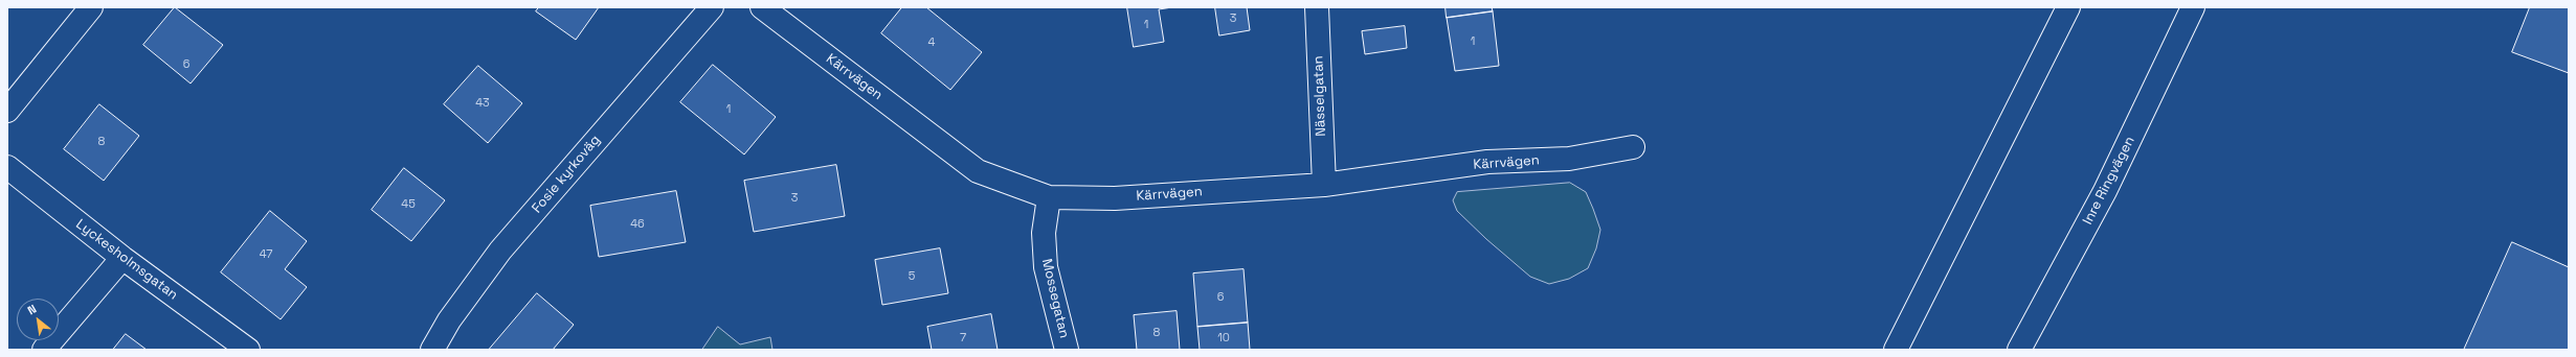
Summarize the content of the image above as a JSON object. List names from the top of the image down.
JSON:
{
  "streets": {
    "main road": [
      "Kärrvägen",
      "Nässelgatan",
      "Fosie kyrkoväg",
      "Inre Ringvägen",
      "Lyckesholmsgatan",
      "Mossegatan"
    ]
  },
  "crossings": [
    ["Kärrvägen", "Nässelgatan"],
    ["Kärrvägen", "Mossegatan"]
  ],
  "house_numbers": [
    "3",
    "1",
    "1",
    "4",
    "6",
    "43",
    "1",
    "8",
    "3",
    "45",
    "46",
    "47",
    "5",
    "6",
    "8",
    "7",
    "10"
  ],
  "north": "top left"
}
